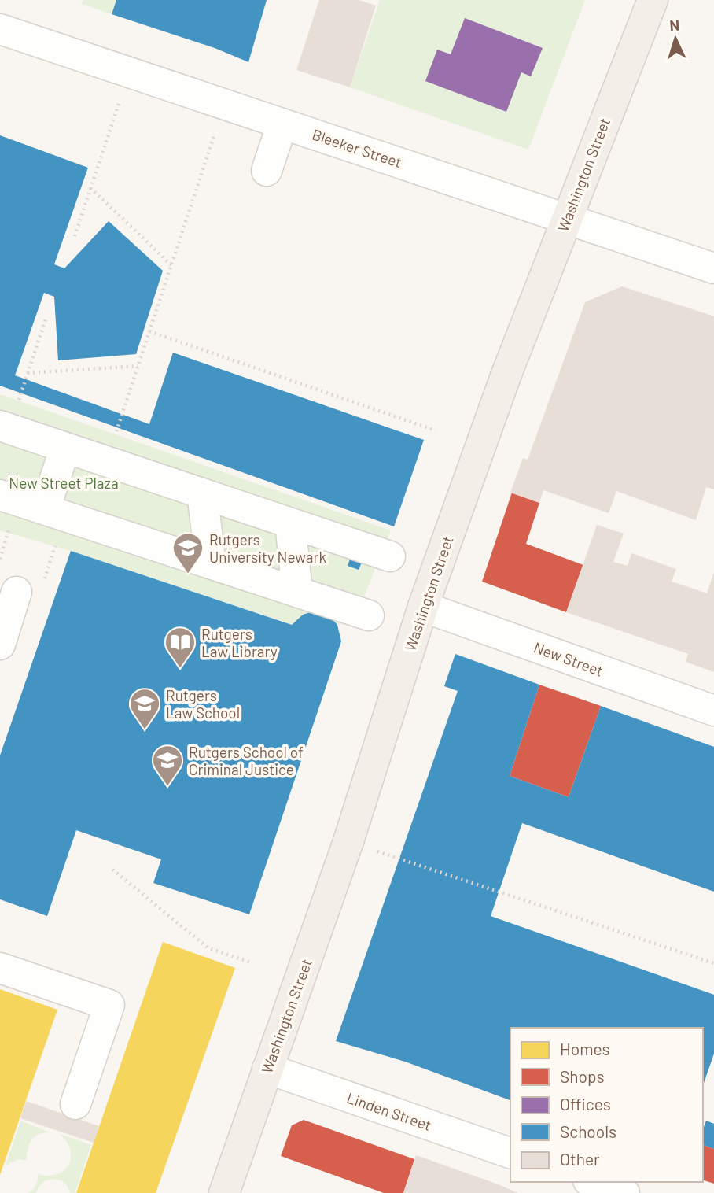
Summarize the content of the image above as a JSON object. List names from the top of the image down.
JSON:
{
  "streets": {
    "main road": ["Washington Street"],
    "street": ["Bleeker Street", "New Street", "Linden Street"]
  },
  "crossings": [
    ["Bleeker Street", "Washington Street"],
    ["Washington Street", "New Street"],
    ["Washington Street", "Linden Street"]
  ],
  "parks": ["New Street Plaza"],
  "places": {
    "school or university": ["Rutgers University Newark", "Rutgers Law School", "Rutgers School of Criminal Justice"],
    "library": ["Rutgers Law Library"]
  },
  "legend": [
    "Homes",
    "Shops",
    "Offices",
    "Schools",
    "Other"
  ],
  "north": "top"
}
